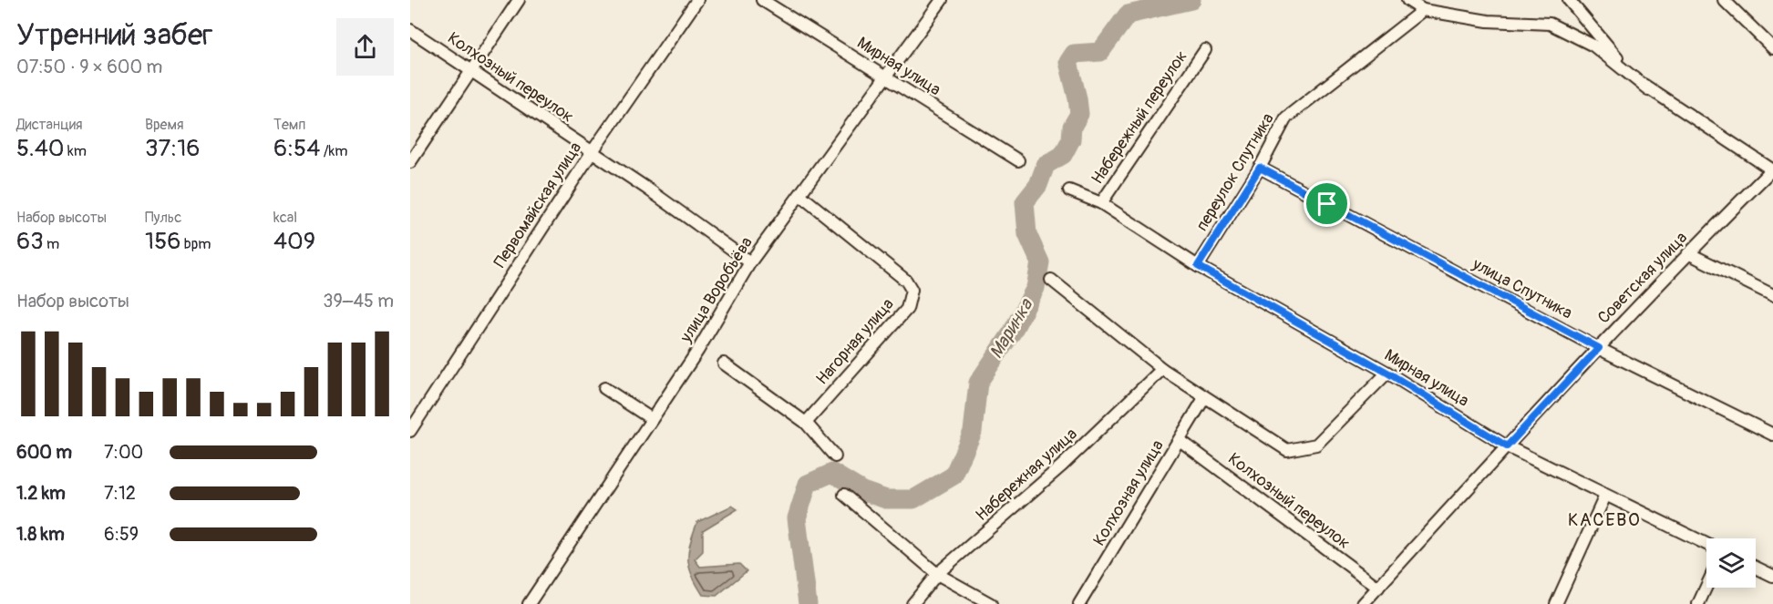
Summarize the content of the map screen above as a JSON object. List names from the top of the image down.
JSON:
{
  "streets": {
    "street": [
      "Мирная улица",
      "Колхозный переулок",
      "Набережный переулок",
      "переулок Спутника",
      "Первомайская улица",
      "Советская улица",
      "улица Спутника",
      "улица Воробьёва",
      "Нагорная улица",
      "Набережная улица",
      "Колхозная улица"
    ]
  },
  "crossings": [
    ["Мирная улица", "Набережный переулок"],
    ["Мирная улица", "переулок Спутника"],
    ["Мирная улица", "Советская улица"],
    ["Мирная улица", "улица Воробьёва"],
    ["Колхозный переулок", "Первомайская улица"],
    ["Колхозный переулок", "Советская улица"],
    ["Колхозный переулок", "улица Воробьёва"],
    ["Колхозный переулок", "Колхозная улица"],
    ["переулок Спутника", "улица Спутника"],
    ["Советская улица", "улица Спутника"],
    ["улица Воробьёва", "Нагорная улица"]
  ],
  "districts": ["КАСЕВО"],
  "water": ["Маринка"],
  "page": {
    "heading": ["Утренний забег", "07:50 · 9 × 600 m"],
    "stats": [
      ["Дистанция", "5.40 km"],
      ["Время", "37:16"],
      ["Темп", "6:54 /km"],
      ["Набор высоты", "63 m"],
      ["Пульс", "156 bpm"],
      ["kcal", "409"]
    ],
    "chart": ["Набор высоты", "39–45 m"],
    "list": [
      {
        "name": "600 m",
        "note": "7:00"
      },
      {
        "name": "1.2 km",
        "note": "7:12"
      },
      {
        "name": "1.8 km",
        "note": "6:59"
      }
    ]
  }
}
